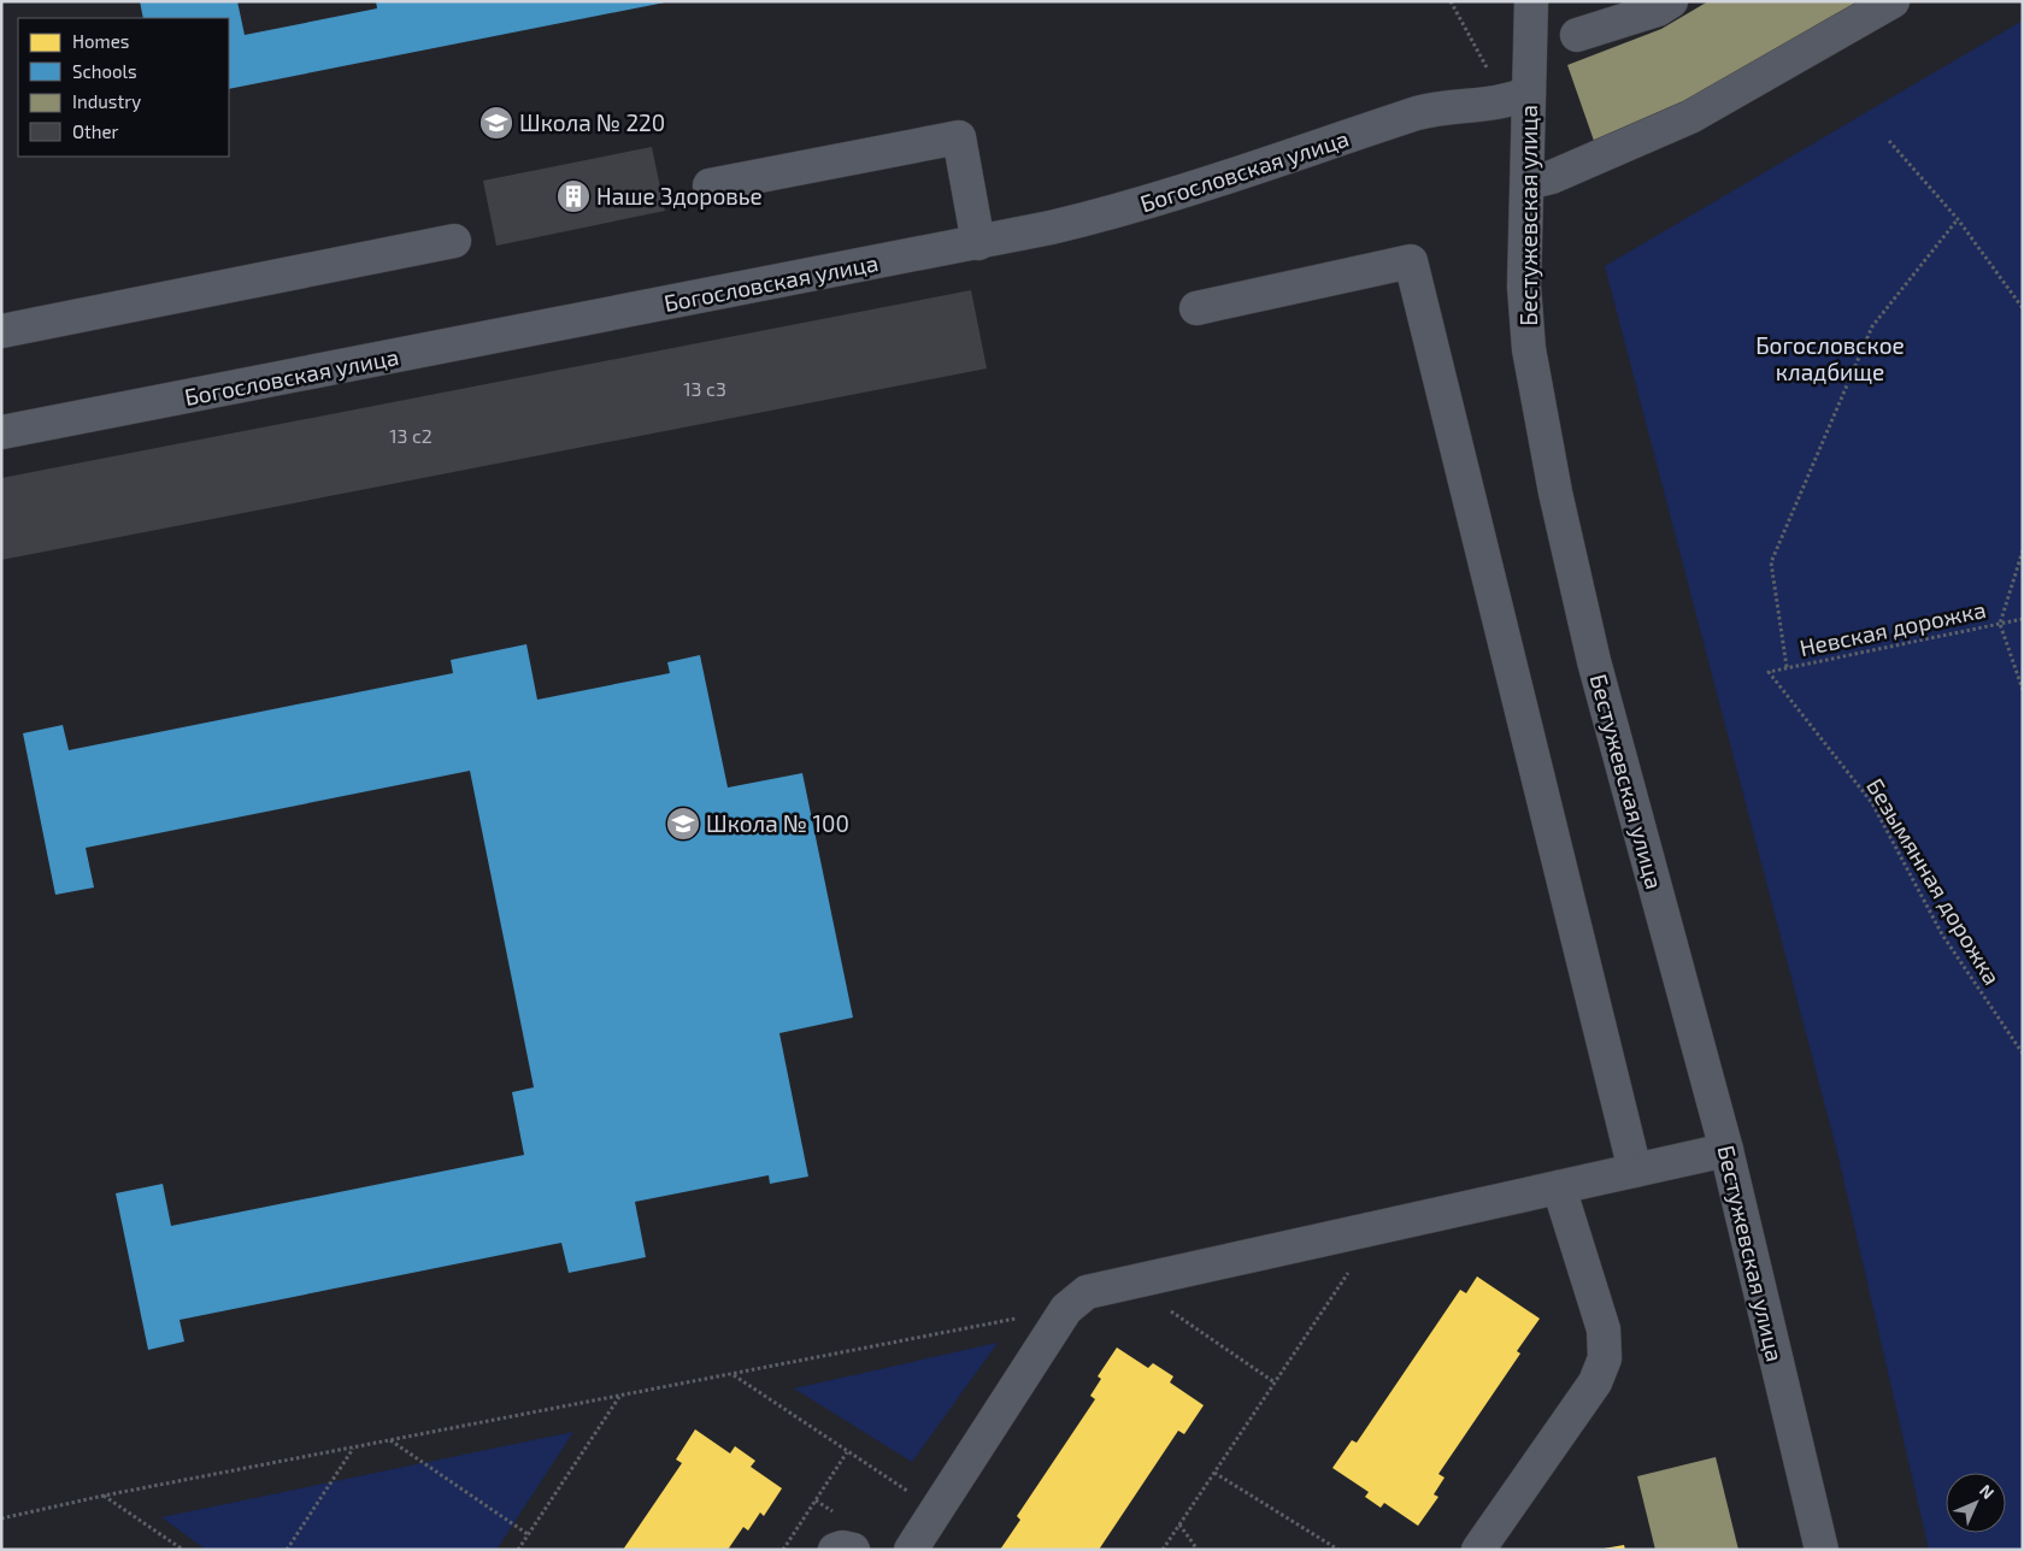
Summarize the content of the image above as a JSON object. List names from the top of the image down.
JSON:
{
  "streets": {
    "street": ["Богословская улица", "Бестужевская улица"],
    "path": ["Невская дорожка", "Безымянная дорожка"]
  },
  "crossings": [
    ["Богословская улица", "Бестужевская улица"],
    ["Невская дорожка", "Безымянная дорожка"]
  ],
  "parks": ["Богословское кладбище"],
  "places": {
    "school or university": ["Школа № 220", "Школа № 100"],
    "building": ["Наше Здоровье"]
  },
  "house_numbers": ["13 с3", "13 с2"],
  "legend": [
    "Homes",
    "Schools",
    "Industry",
    "Other"
  ],
  "north": "top right"
}
